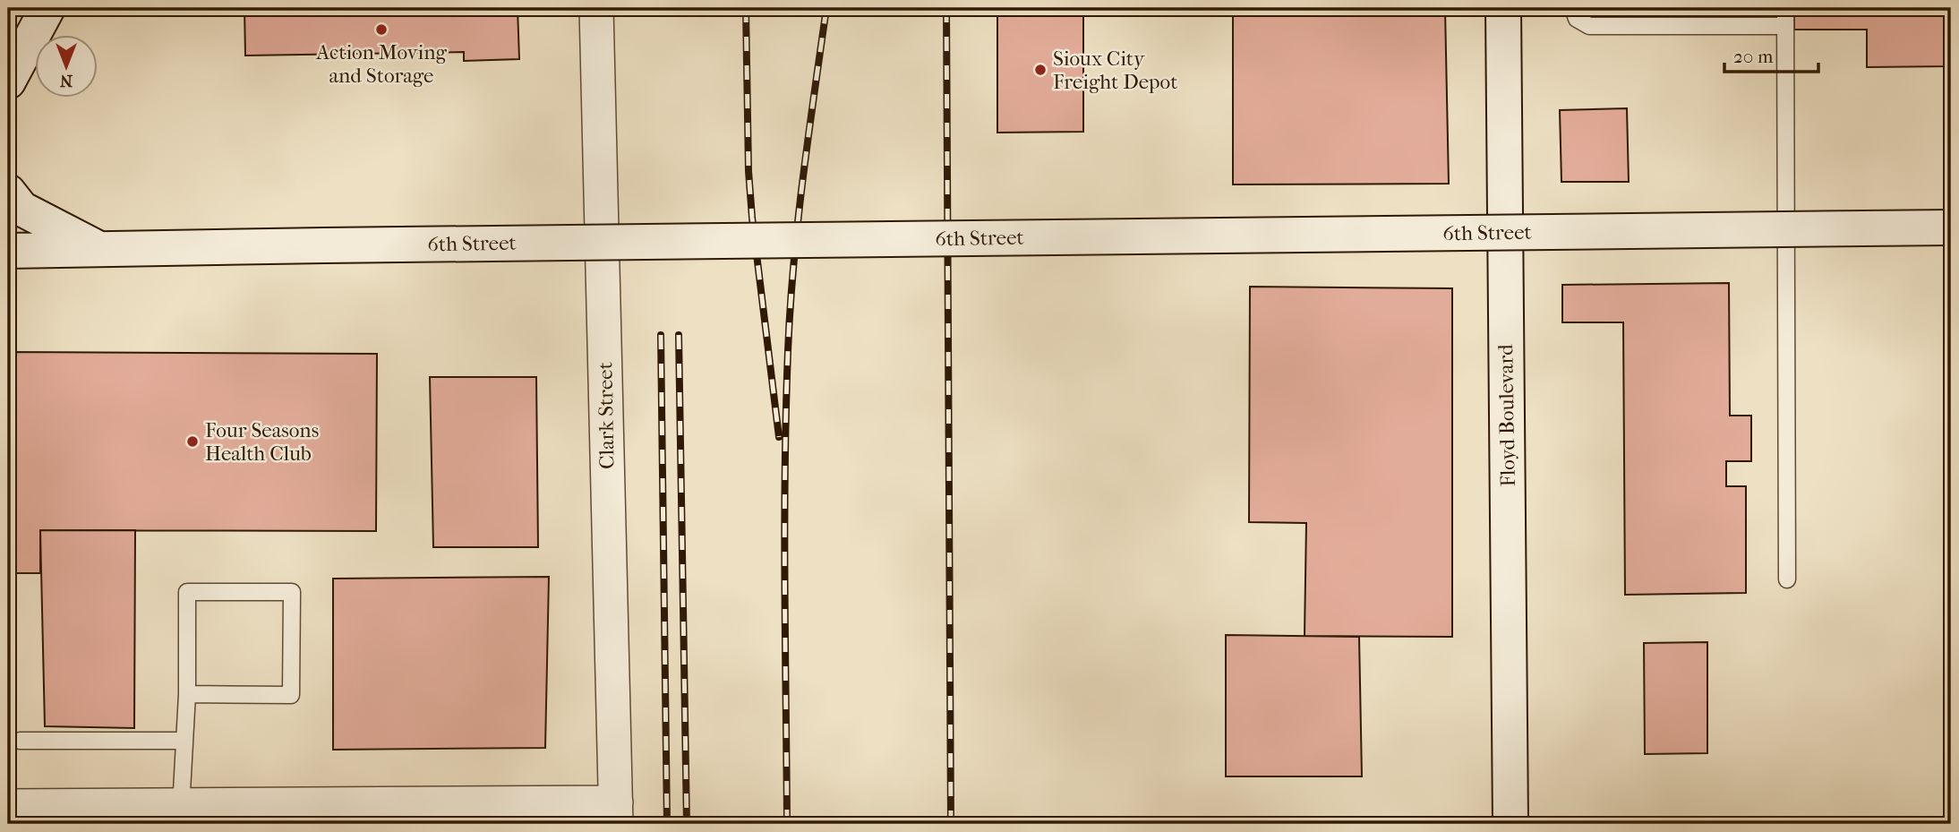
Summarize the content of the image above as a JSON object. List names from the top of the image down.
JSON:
{
  "streets": {
    "main road": ["6th Street", "Floyd Boulevard"],
    "street": ["Clark Street"]
  },
  "places": ["Action Moving and Storage", "Sioux City Freight Depot", "Four Seasons Health Club"],
  "scale_bar": "20 m",
  "north": "bottom"
}
